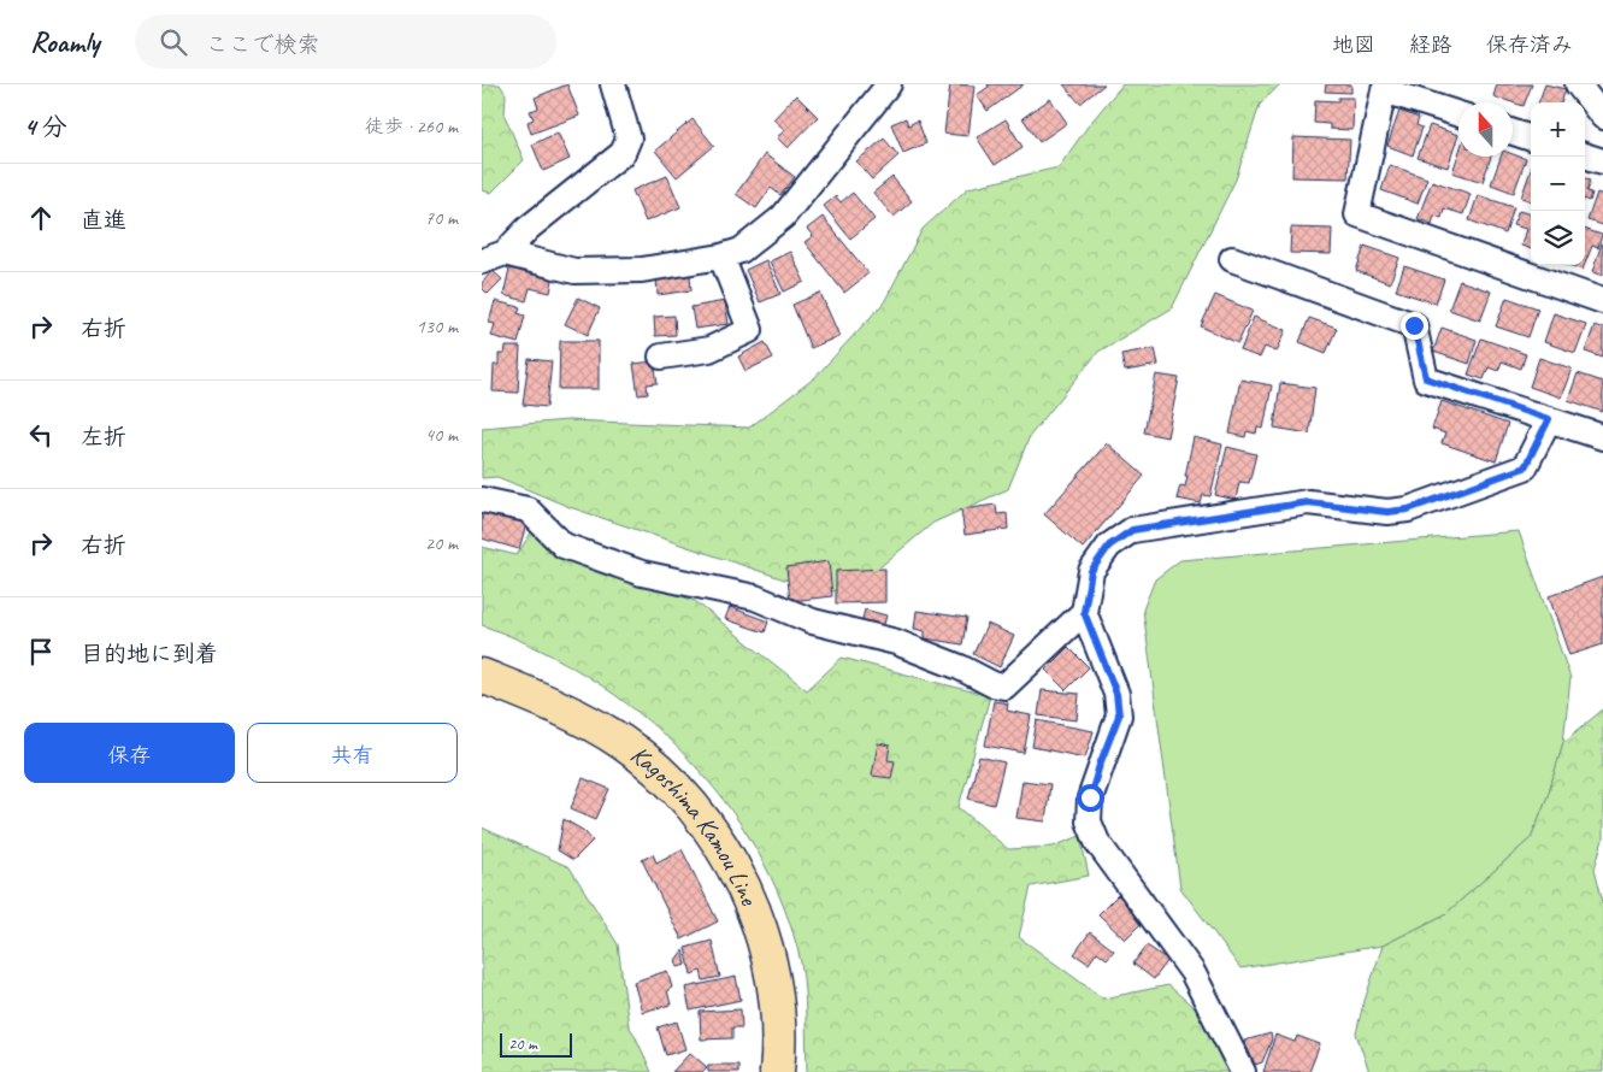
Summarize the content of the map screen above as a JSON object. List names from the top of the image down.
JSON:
{
  "streets": {
    "main road": ["Kagoshima Kamou Line"]
  },
  "scale_bar": "20 m",
  "north": "top",
  "page": {
    "header": "Roamly",
    "search": "ここで検索",
    "nav": ["地図", "経路", "保存済み"],
    "heading": ["4 分", "徒歩 · 260 m"],
    "map_buttons": ["+", "−"],
    "list": [
      ["直進", "70 m"],
      ["右折", "130 m"],
      ["左折", "40 m"],
      ["右折", "20 m"],
      "目的地に到着"
    ],
    "buttons": ["保存", "共有"],
    "scale": "20 m"
  }
}
